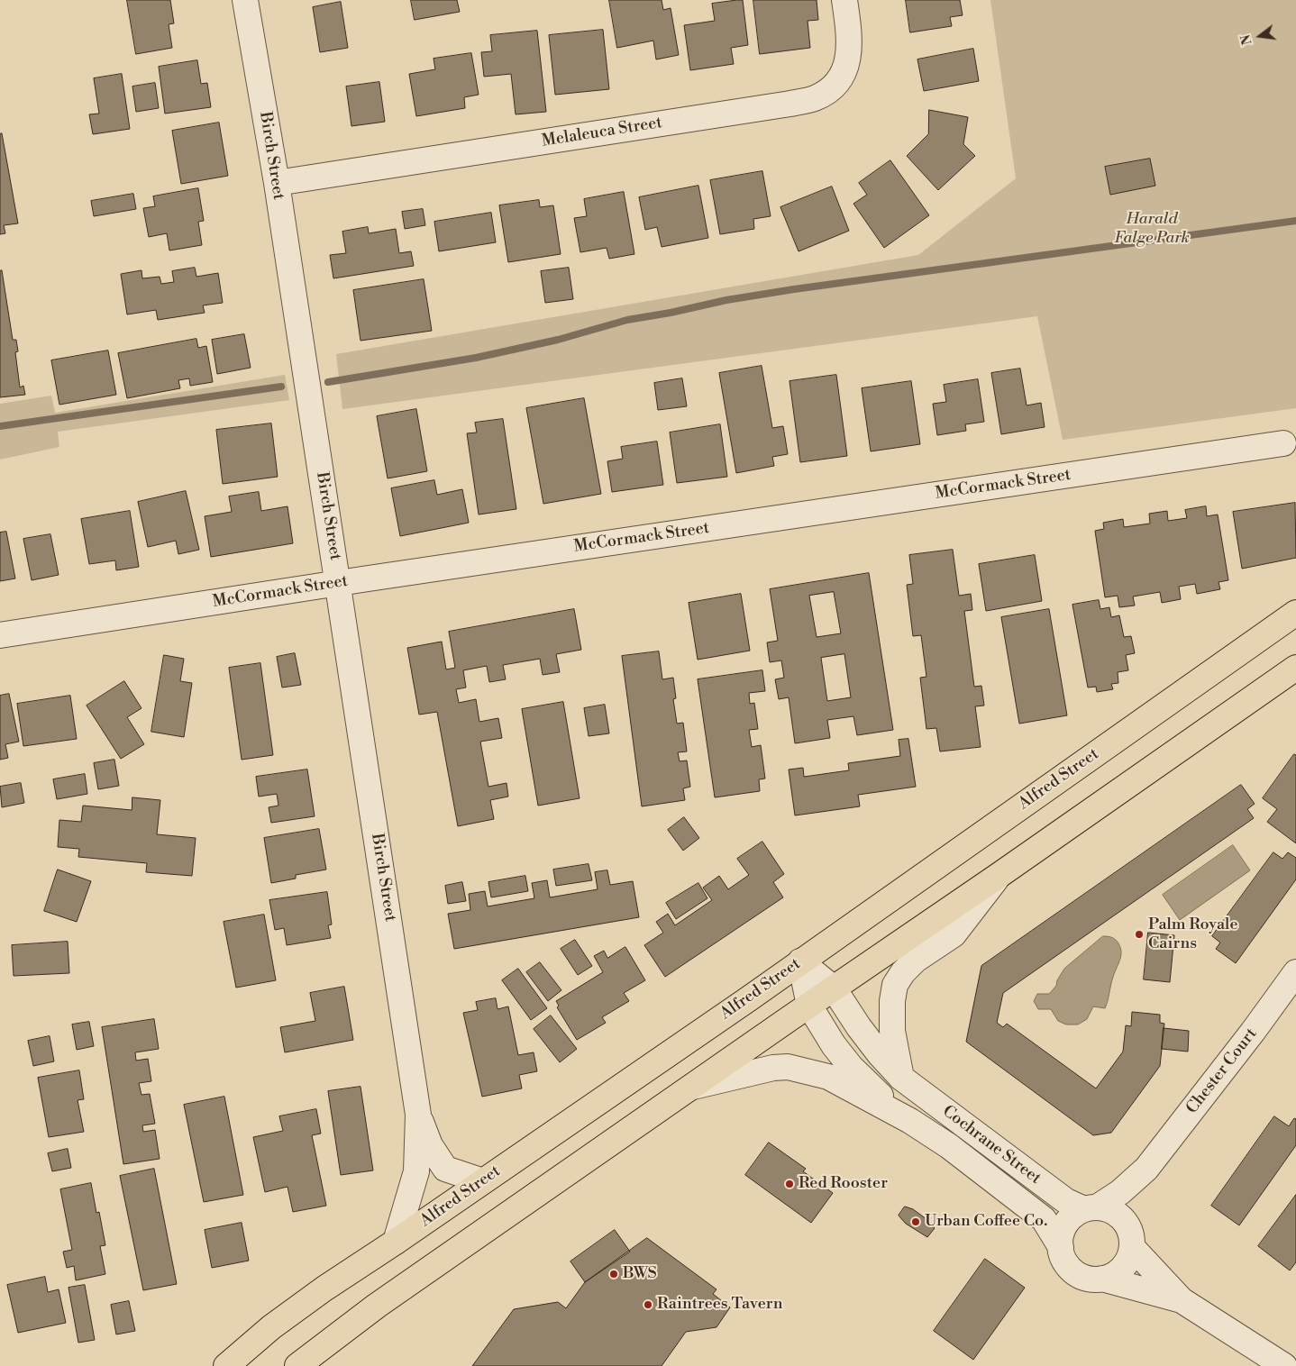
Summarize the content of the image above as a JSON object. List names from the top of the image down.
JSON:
{
  "streets": {
    "main road": ["Alfred Street"],
    "street": [
      "Melaleuca Street",
      "Birch Street",
      "McCormack Street",
      "Chester Court",
      "Cochrane Street"
    ]
  },
  "crossings": [
    ["Melaleuca Street", "Birch Street"],
    ["Birch Street", "McCormack Street"],
    ["Birch Street", "Alfred Street"],
    ["Alfred Street", "Cochrane Street"]
  ],
  "parks": ["Harald Falge Park"],
  "places": [
    "Palm Royale Cairns",
    "Red Rooster",
    "Urban Coffee Co.",
    "BWS",
    "Raintrees Tavern"
  ],
  "north": "left"
}
